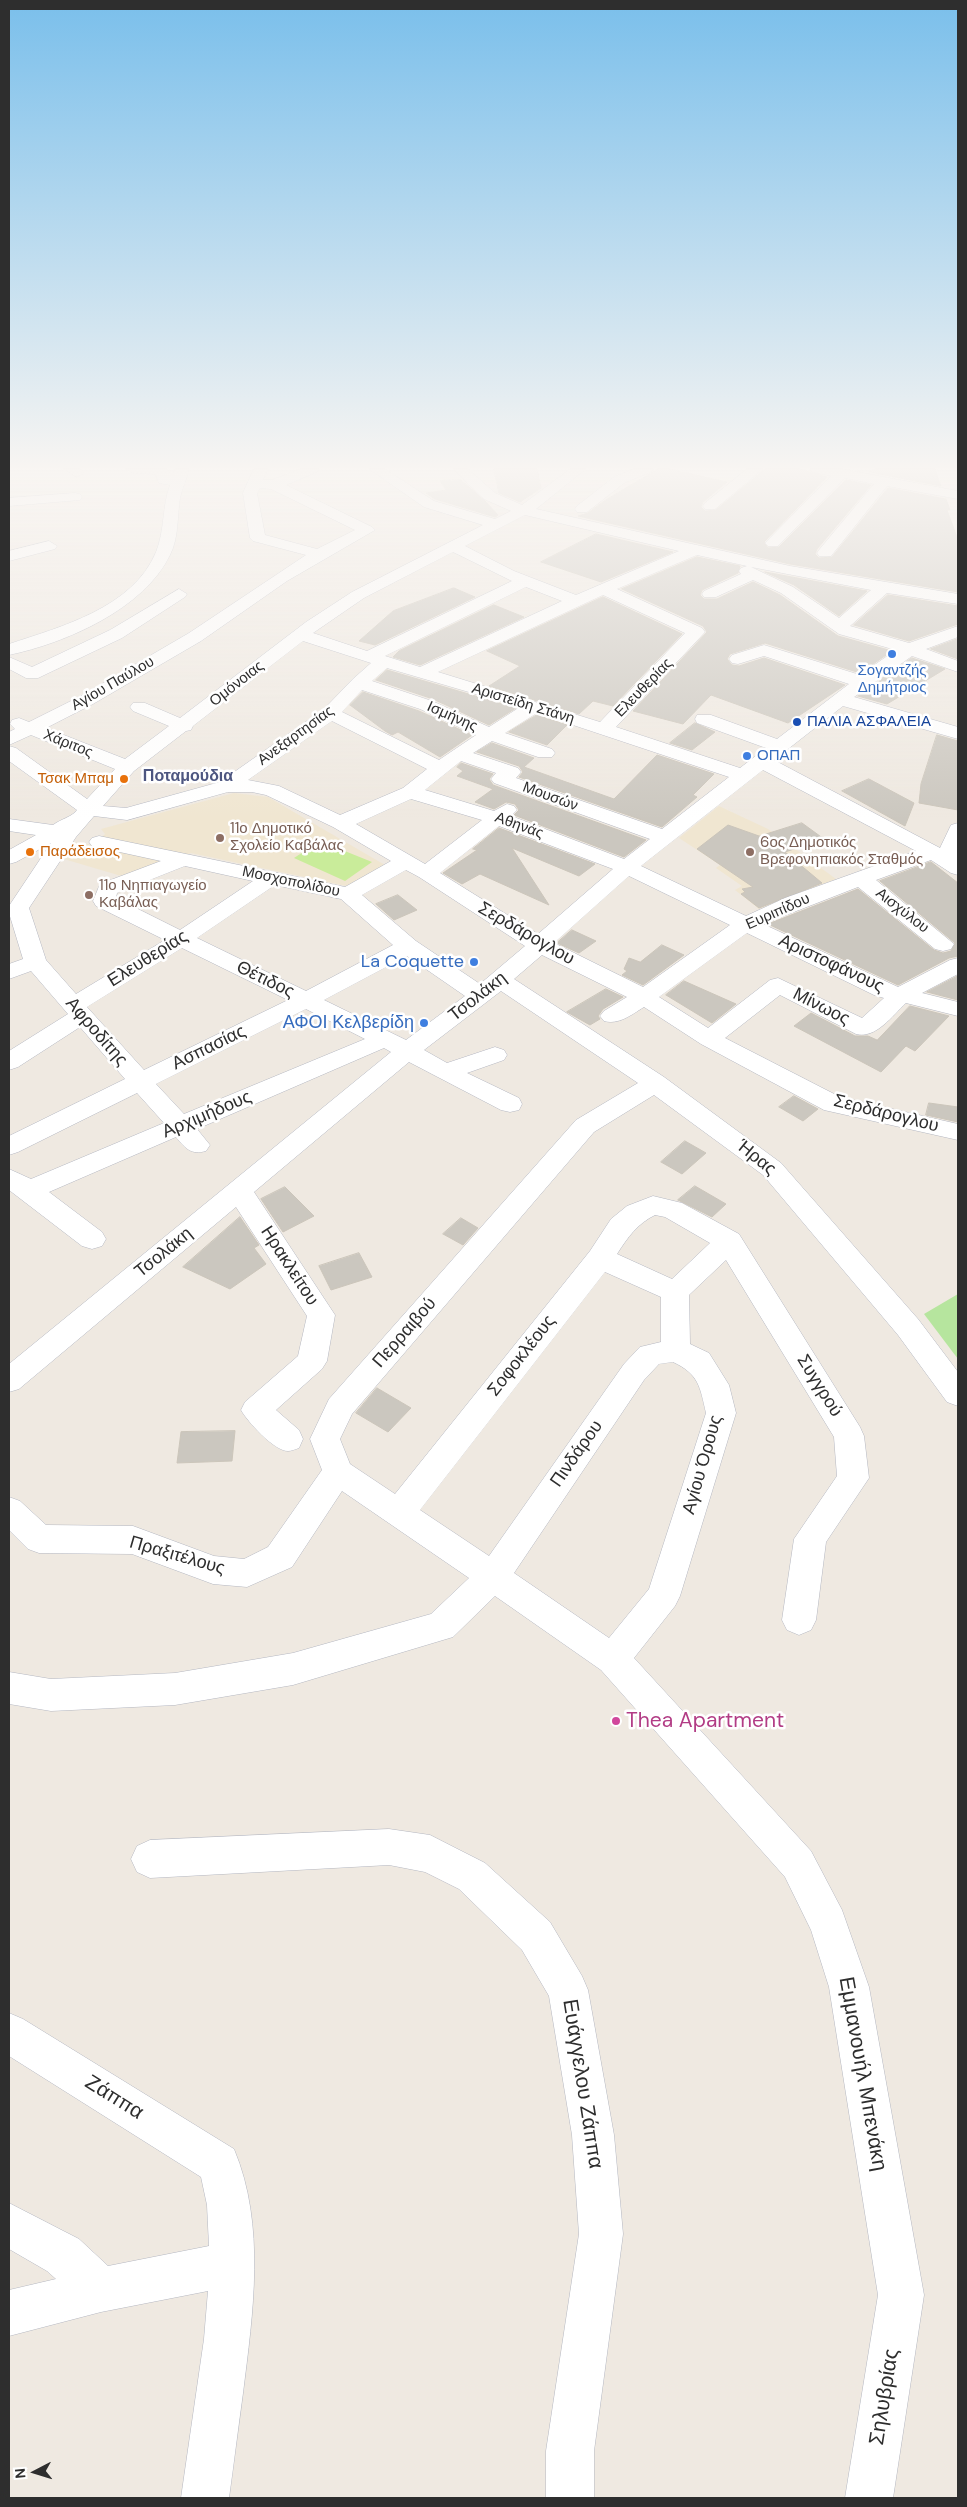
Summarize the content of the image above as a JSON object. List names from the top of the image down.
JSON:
{
  "streets": {
    "street": [
      "Αγίου Παύλου",
      "Ομόνοιας",
      "Ελευθερίας",
      "Αριστείδη Στάνη",
      "Ισμήνης",
      "Ανεξαρτησίας",
      "Χάριτος",
      "Μουσών",
      "Αθηνάς",
      "Μοσχοπολίδου",
      "Αισχύλου",
      "Ευριπίδου",
      "Σερδάρογλου",
      "Αριστοφάνους",
      "Θέτιδος",
      "Τσολάκη",
      "Μίνωος",
      "Αφροδίτης",
      "Ασπασίας",
      "Αρχιμήδους",
      "Ήρας",
      "Ηρακλείτου",
      "Περραιβού",
      "Σοφοκλέους",
      "Συγγρού",
      "Πινδάρου",
      "Αγίου Όρους",
      "Πραξιτέλους",
      "Εμμανουήλ Μπενάκη",
      "Ευάγγελου Ζάππα",
      "Ζάππα",
      "Σηλυβρίας"
    ]
  },
  "crossings": [
    ["Αγίου Παύλου", "Χάριτος"],
    ["Ομόνοιας", "Αριστείδη Στάνη"],
    ["Ομόνοιας", "Χάριτος"],
    ["Ομόνοιας", "Σερδάρογλου"],
    ["Ομόνοιας", "Αφροδίτης"],
    ["Ελευθερίας", "Αριστείδη Στάνη"],
    ["Ελευθερίας", "Μοσχοπολίδου"],
    ["Ελευθερίας", "Θέτιδος"],
    ["Ελευθερίας", "Αφροδίτης"],
    ["Αριστείδη Στάνη", "Ανεξαρτησίας"],
    ["Αριστείδη Στάνη", "Τσολάκη"],
    ["Ισμήνης", "Ανεξαρτησίας"],
    ["Ανεξαρτησίας", "Σερδάρογλου"],
    ["Μουσών", "Τσολάκη"],
    ["Αθηνάς", "Αριστοφάνους"],
    ["Αθηνάς", "Τσολάκη"],
    ["Μοσχοπολίδου", "Θέτιδος"],
    ["Μοσχοπολίδου", "Τσολάκη"],
    ["Μοσχοπολίδου", "Ασπασίας"],
    ["Αισχύλου", "Ευριπίδου"],
    ["Ευριπίδου", "Σερδάρογλου"],
    ["Ευριπίδου", "Αριστοφάνους"],
    ["Σερδάρογλου", "Τσολάκη"],
    ["Σερδάρογλου", "Μίνωος"],
    ["Αριστοφάνους", "Τσολάκη"],
    ["Αριστοφάνους", "Μίνωος"],
    ["Θέτιδος", "Τσολάκη"],
    ["Θέτιδος", "Ασπασίας"],
    ["Θέτιδος", "Αρχιμήδους"],
    ["Τσολάκη", "Αρχιμήδους"],
    ["Τσολάκη", "Ήρας"],
    ["Τσολάκη", "Ηρακλείτου"],
    ["Αφροδίτης", "Ασπασίας"],
    ["Αφροδίτης", "Αρχιμήδους"],
    ["Ήρας", "Περραιβού"],
    ["Περραιβού", "Πραξιτέλους"],
    ["Σοφοκλέους", "Συγγρού"],
    ["Πινδάρου", "Αγίου Όρους"],
    ["Πινδάρου", "Εμμανουήλ Μπενάκη"],
    ["Αγίου Όρους", "Εμμανουήλ Μπενάκη"],
    ["Εμμανουήλ Μπενάκη", "Σηλυβρίας"]
  ],
  "districts": ["Ποταμούδια"],
  "places": [
    "Σογαντζής Δημήτριος",
    "ΠΑΛΙΑ ΑΣΦΑΛΕΙΑ",
    "ΟΠΑΠ",
    "Τσακ Μπαμ",
    "11ο Δημοτικό Σχολείο Καβάλας",
    "Παράδεισος",
    "6ος Δημοτικός Βρεφονηπιακός Σταθμός",
    "11ο Νηπιαγωγείο Καβάλας",
    "La Coquette",
    "ΑΦΟΙ Κελβερίδη",
    "Thea Apartment"
  ],
  "north": "left"
}
